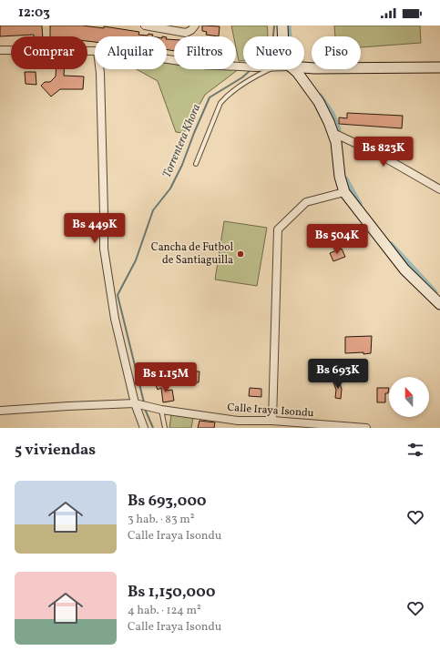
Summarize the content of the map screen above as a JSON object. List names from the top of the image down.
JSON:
{
  "streets": {
    "street": ["Calle Iraya Isondu"]
  },
  "water": ["Torrentera Khora"],
  "places": ["Cancha de Futbol de Santiaguilla"],
  "north": "top",
  "page": {
    "status": "12:03",
    "chip": [
      "Comprar",
      "Alquilar",
      "Filtros",
      "Nuevo",
      "Piso"
    ],
    "price": [
      "Bs 823K",
      "Bs 449K",
      "Bs 504K",
      "Bs 693K",
      "Bs 1.15M"
    ],
    "heading": "5 viviendas",
    "list": [
      {
        "name": "Bs 693,000",
        "note": "3 hab. · 83 m² · Calle Iraya Isondu"
      },
      {
        "name": "Bs 1,150,000",
        "note": "4 hab. · 124 m² · Calle Iraya Isondu"
      }
    ]
  }
}
